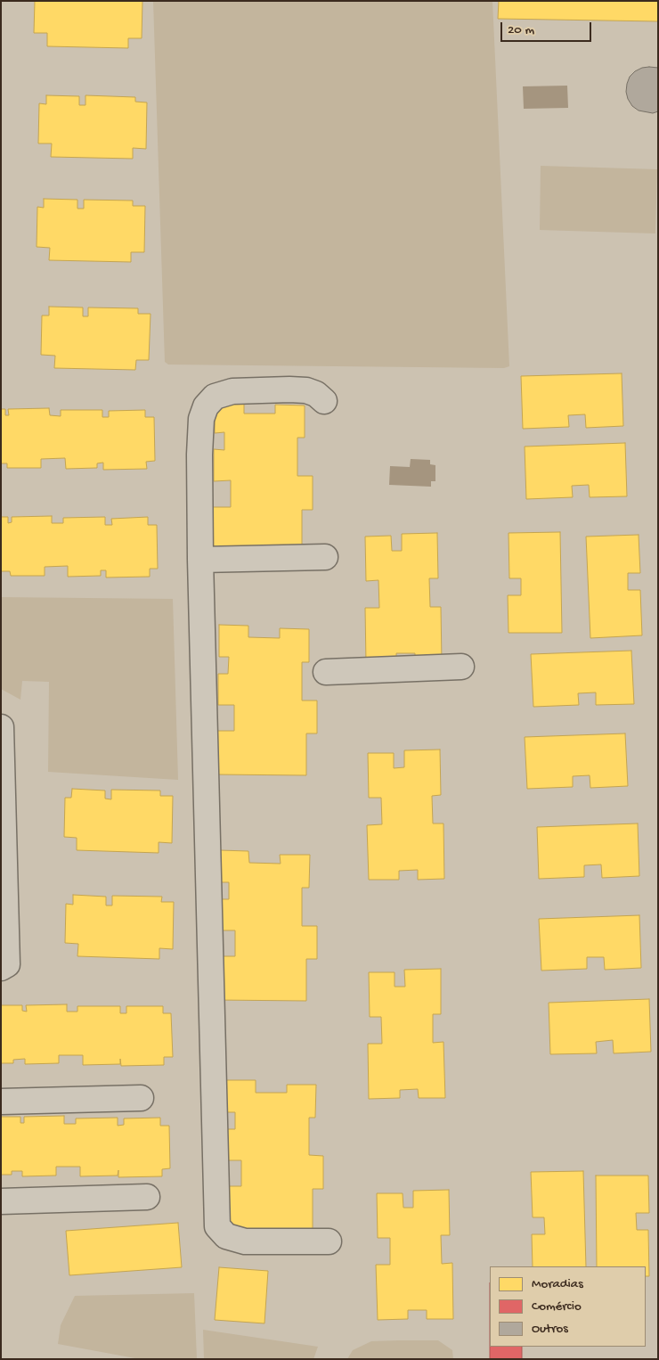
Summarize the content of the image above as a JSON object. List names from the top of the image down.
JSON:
{
  "legend": ["Moradias", "Comércio", "Outros"],
  "scale_bar": "20 m"
}
